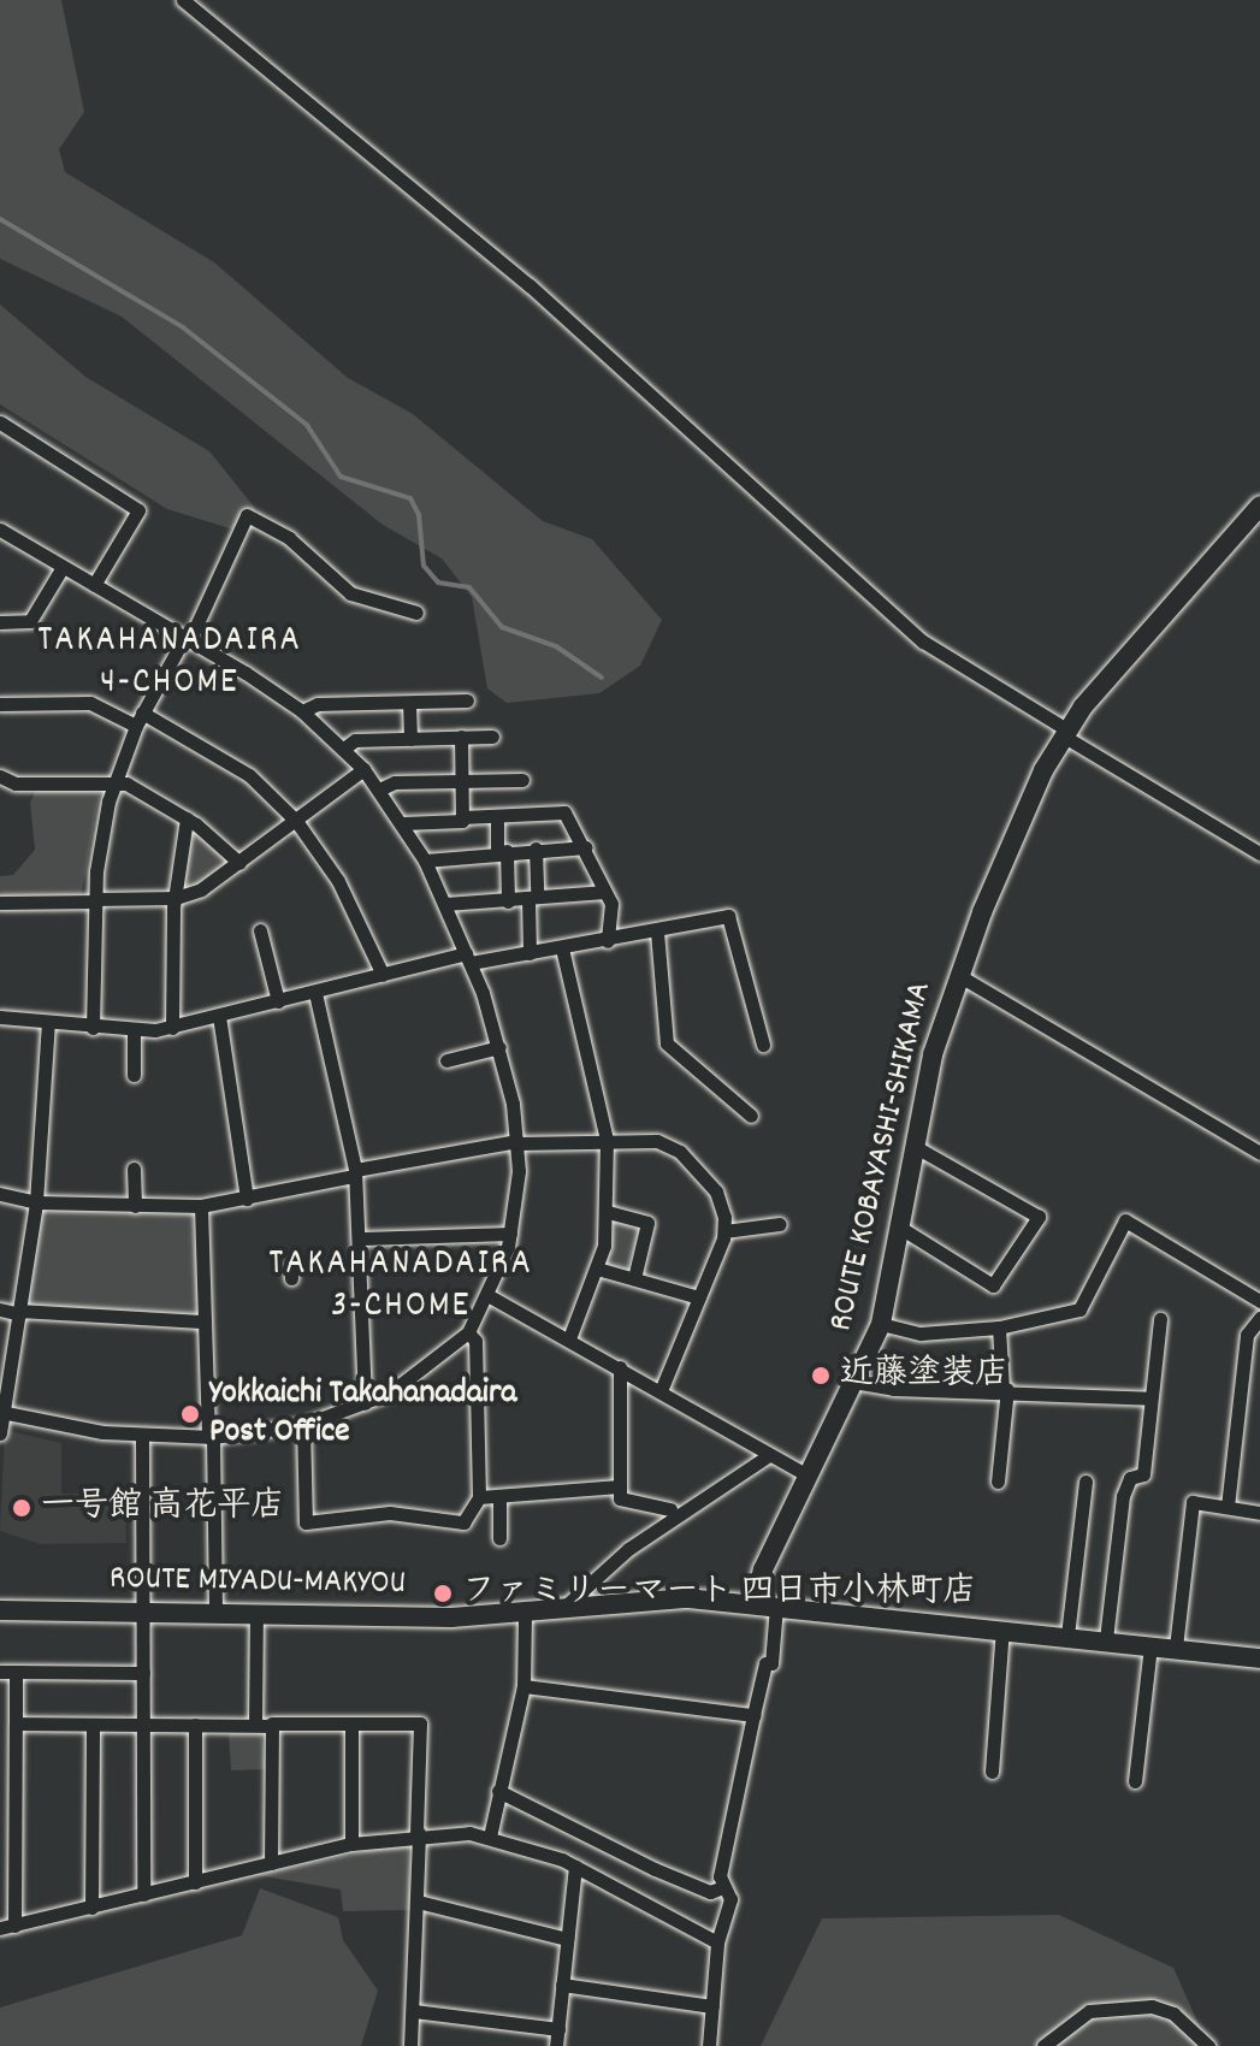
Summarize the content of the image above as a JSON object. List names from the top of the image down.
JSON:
{
  "streets": {
    "main road": ["ROUTE KOBAYASHI-SHIKAMA", "ROUTE MIYADU-MAKYOU"]
  },
  "crossings": [
    ["ROUTE KOBAYASHI-SHIKAMA", "ROUTE MIYADU-MAKYOU"]
  ],
  "districts": ["TAKAHANADAIRA 4-CHOME", "TAKAHANADAIRA 3-CHOME"],
  "places": [
    "近藤塗装店",
    "Yokkaichi Takahanadaira Post Office",
    "一号館 高花平店",
    "ファミリーマート 四日市小林町店"
  ]
}
